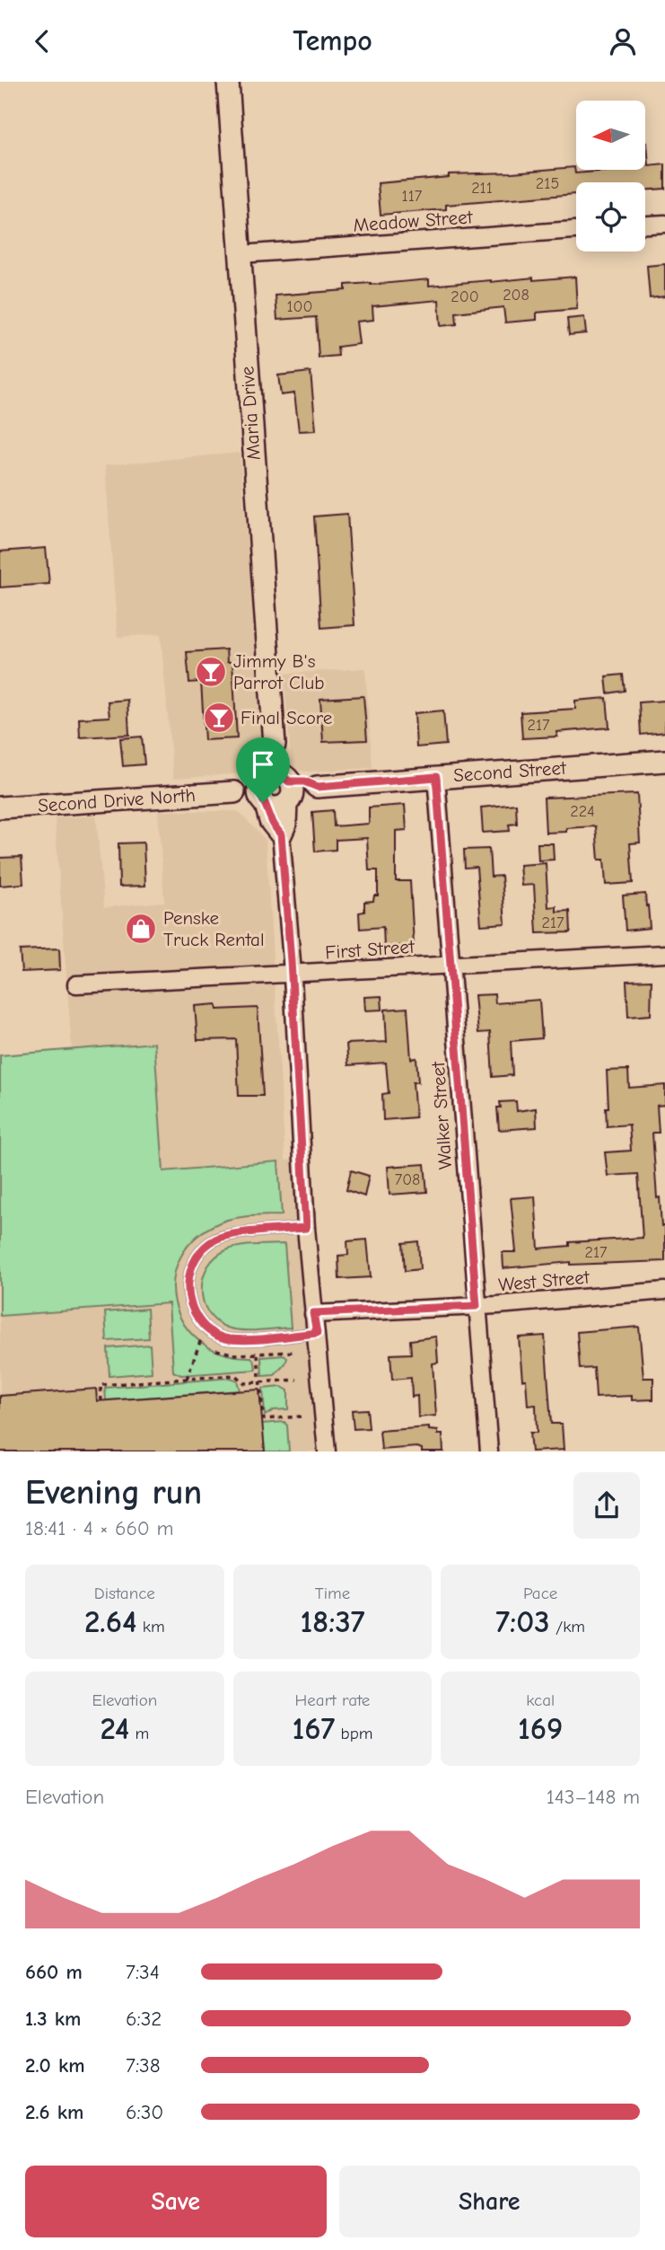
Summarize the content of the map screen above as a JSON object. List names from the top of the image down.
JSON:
{
  "streets": {
    "street": [
      "Meadow Street",
      "Maria Drive",
      "Second Street",
      "Second Drive North",
      "First Street",
      "Walker Street",
      "West Street"
    ]
  },
  "crossings": [
    ["Meadow Street", "Maria Drive"],
    ["Maria Drive", "Second Street"],
    ["Maria Drive", "Second Drive North"],
    ["Second Street", "Second Drive North"],
    ["Second Street", "Walker Street"],
    ["First Street", "Walker Street"],
    ["Walker Street", "West Street"]
  ],
  "places": {
    "bar": ["Jimmy B's Parrot Club", "Final Score"],
    "shop": ["Penske Truck Rental"]
  },
  "house_numbers": [
    "215",
    "211",
    "117",
    "208",
    "200",
    "100",
    "217",
    "224",
    "217",
    "708",
    "217"
  ],
  "north": "left",
  "page": {
    "header": "Tempo",
    "heading": ["Evening run", "18:41 · 4 × 660 m"],
    "stats": [
      ["Distance", "2.64 km"],
      ["Time", "18:37"],
      ["Pace", "7:03 /km"],
      ["Elevation", "24 m"],
      ["Heart rate", "167 bpm"],
      ["kcal", "169"]
    ],
    "chart": ["Elevation", "143–148 m"],
    "list": [
      {
        "name": "660 m",
        "note": "7:34"
      },
      {
        "name": "1.3 km",
        "note": "6:32"
      },
      {
        "name": "2.0 km",
        "note": "7:38"
      },
      {
        "name": "2.6 km",
        "note": "6:30"
      }
    ],
    "buttons": ["Save", "Share"]
  }
}
